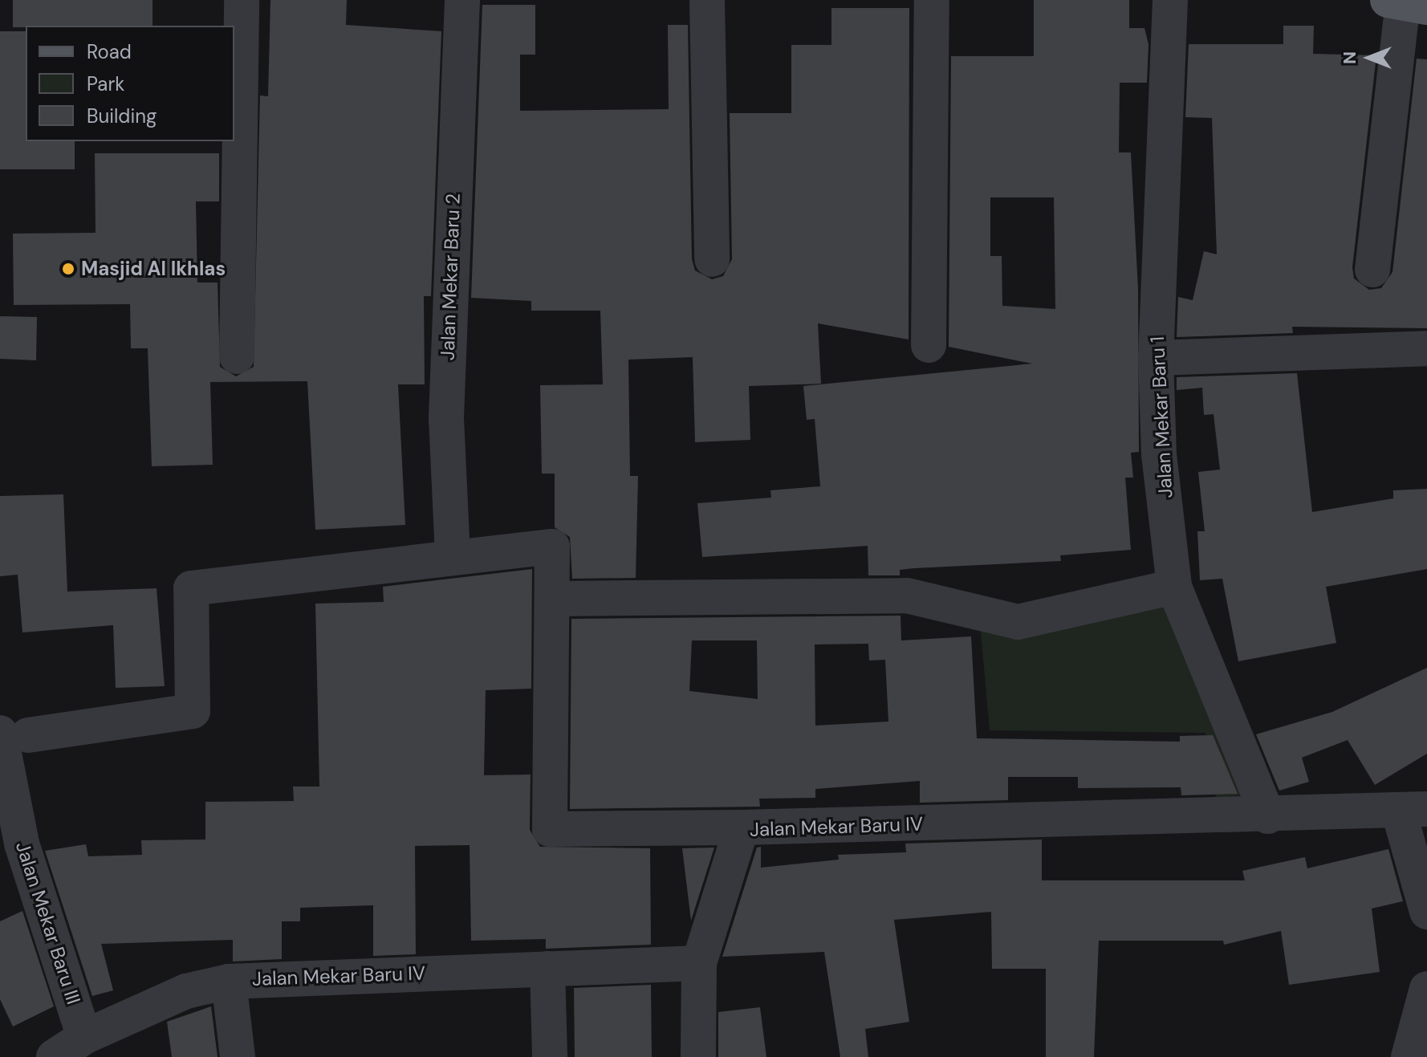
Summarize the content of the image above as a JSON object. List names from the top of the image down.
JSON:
{
  "streets": {
    "street": [
      "Jalan Mekar Baru 2",
      "Jalan Mekar Baru 1",
      "Jalan Mekar Baru IV",
      "Jalan Mekar Baru III"
    ]
  },
  "crossings": [
    ["Jalan Mekar Baru 1", "Jalan Mekar Baru IV"],
    ["Jalan Mekar Baru IV", "Jalan Mekar Baru III"]
  ],
  "places": ["Masjid Al Ikhlas"],
  "legend": ["Road", "Park", "Building"],
  "north": "left"
}
